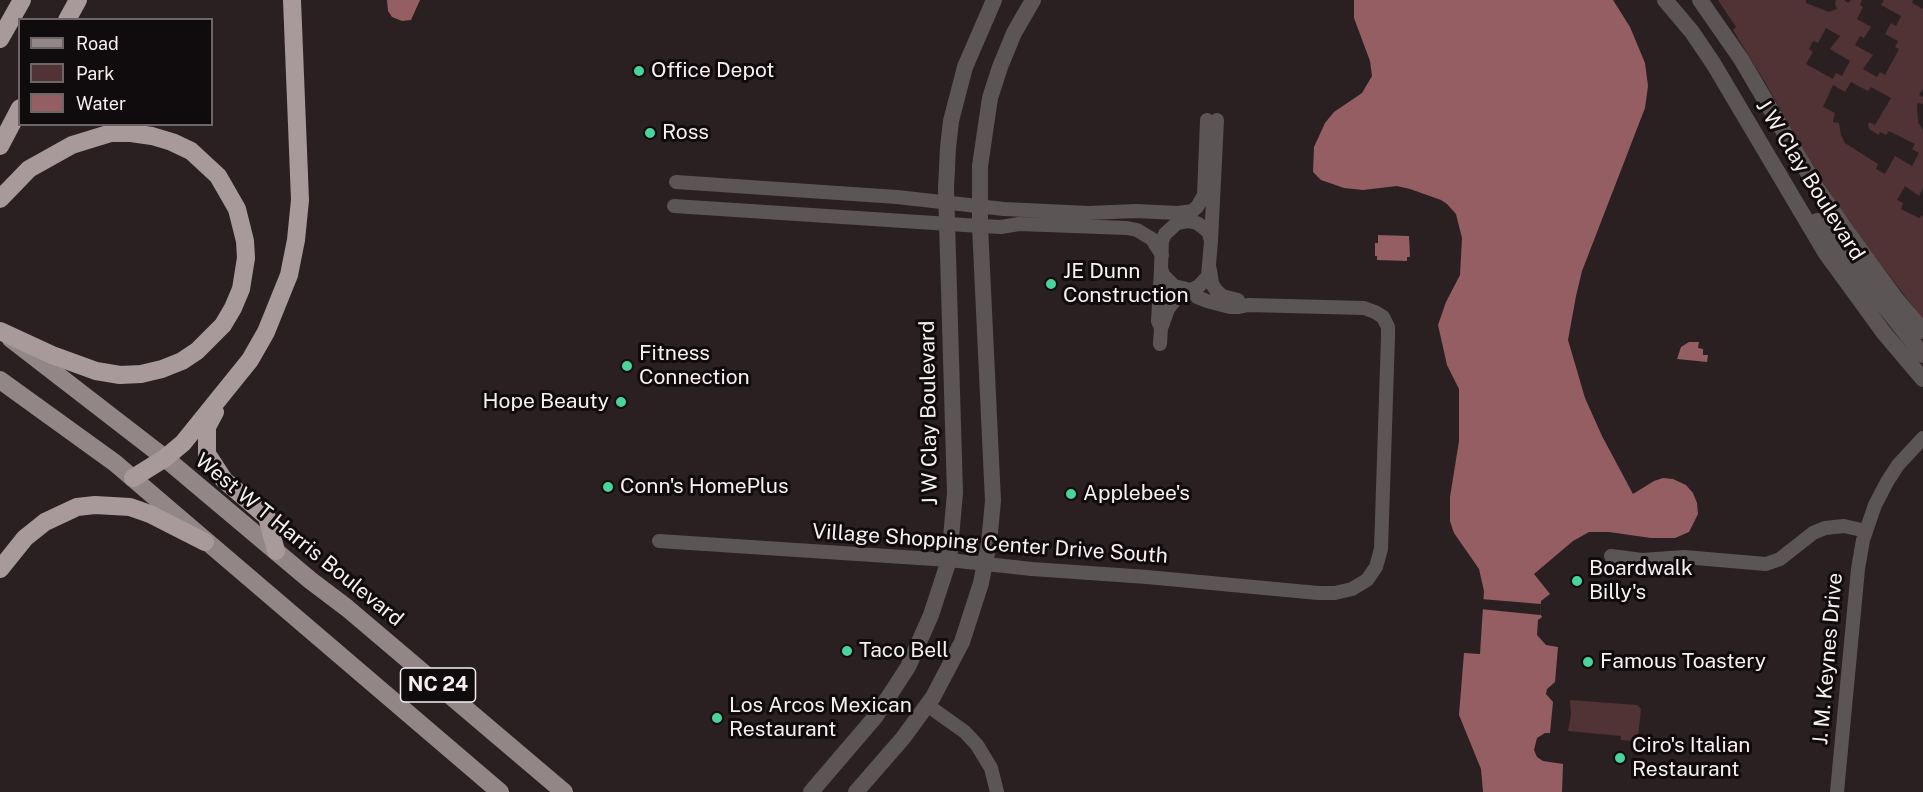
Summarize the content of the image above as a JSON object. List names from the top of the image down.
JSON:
{
  "streets": {
    "main road": ["West W T Harris Boulevard", "NC 24"],
    "street": ["J W Clay Boulevard", "Village Shopping Center Drive South", "J. M. Keynes Drive"]
  },
  "crossings": [
    ["J W Clay Boulevard", "Village Shopping Center Drive South"]
  ],
  "places": [
    "Office Depot",
    "Ross",
    "JE Dunn Construction",
    "Fitness Connection",
    "Hope Beauty",
    "Conn's HomePlus",
    "Applebee's",
    "Boardwalk Billy's",
    "Taco Bell",
    "Famous Toastery",
    "Los Arcos Mexican Restaurant",
    "Ciro's Italian Restaurant"
  ],
  "legend": ["Road", "Park", "Water"]
}
